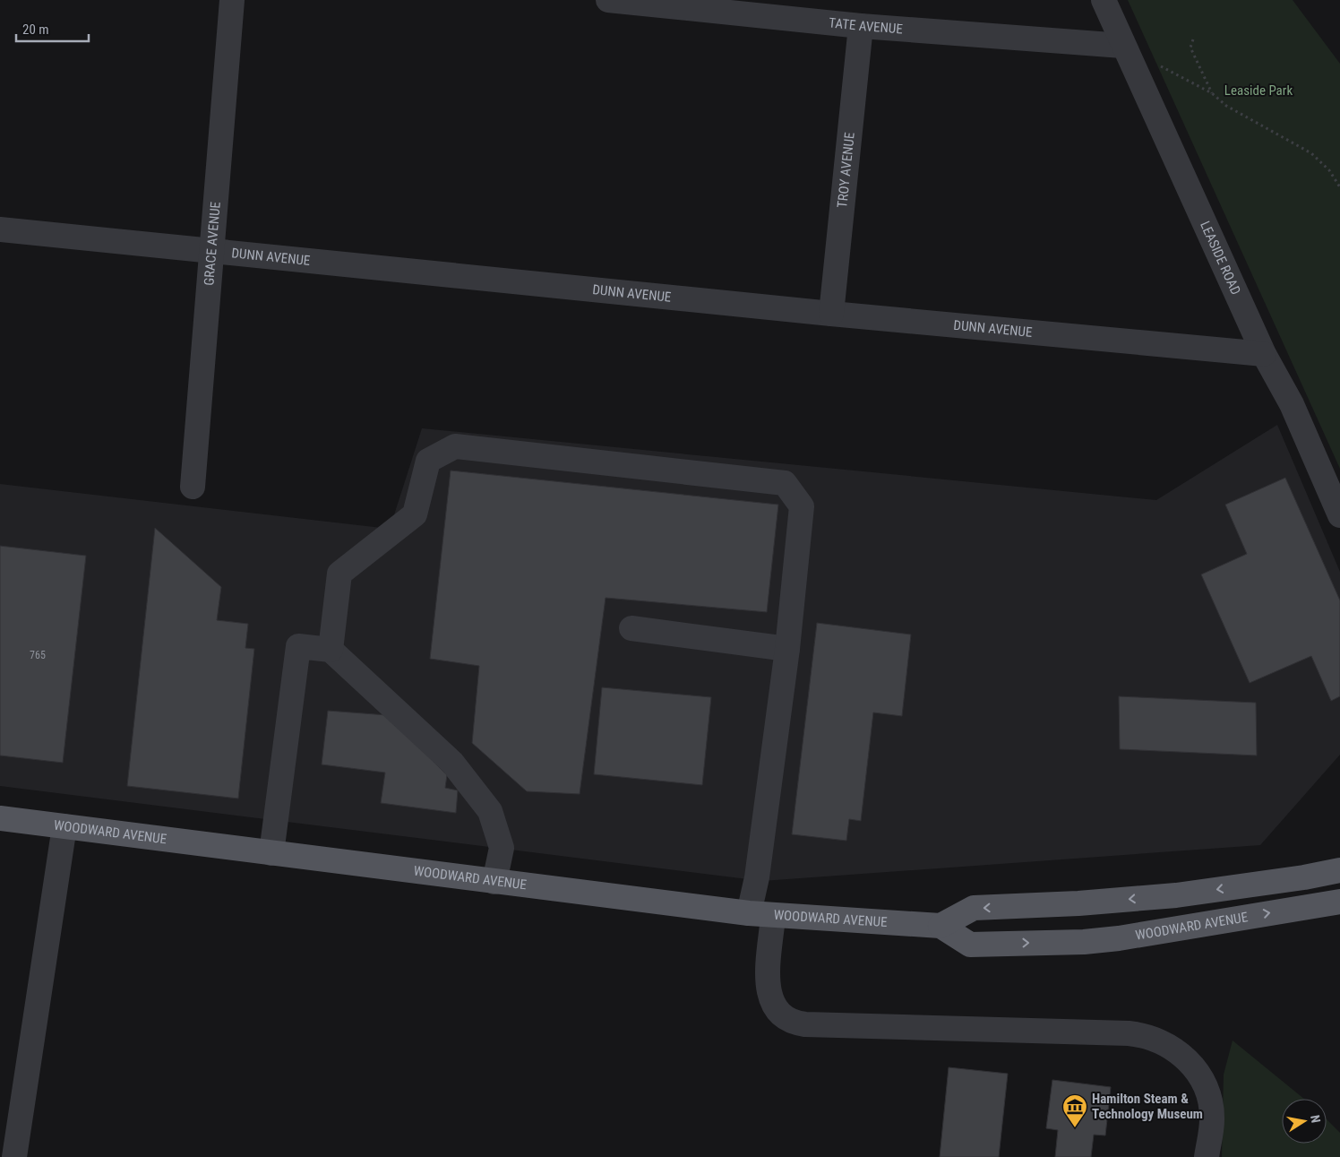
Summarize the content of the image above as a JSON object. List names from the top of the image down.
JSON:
{
  "streets": {
    "main road": ["WOODWARD AVENUE"],
    "street": [
      "TATE AVENUE",
      "TROY AVENUE",
      "GRACE AVENUE",
      "DUNN AVENUE",
      "LEASIDE ROAD"
    ]
  },
  "crossings": [
    ["TATE AVENUE", "TROY AVENUE"],
    ["TATE AVENUE", "LEASIDE ROAD"],
    ["TROY AVENUE", "DUNN AVENUE"],
    ["GRACE AVENUE", "DUNN AVENUE"],
    ["DUNN AVENUE", "LEASIDE ROAD"]
  ],
  "parks": ["Leaside Park"],
  "places": {
    "museum": ["Hamilton Steam & Technology Museum"]
  },
  "house_numbers": ["765"],
  "scale_bar": "20 m",
  "north": "right"
}
